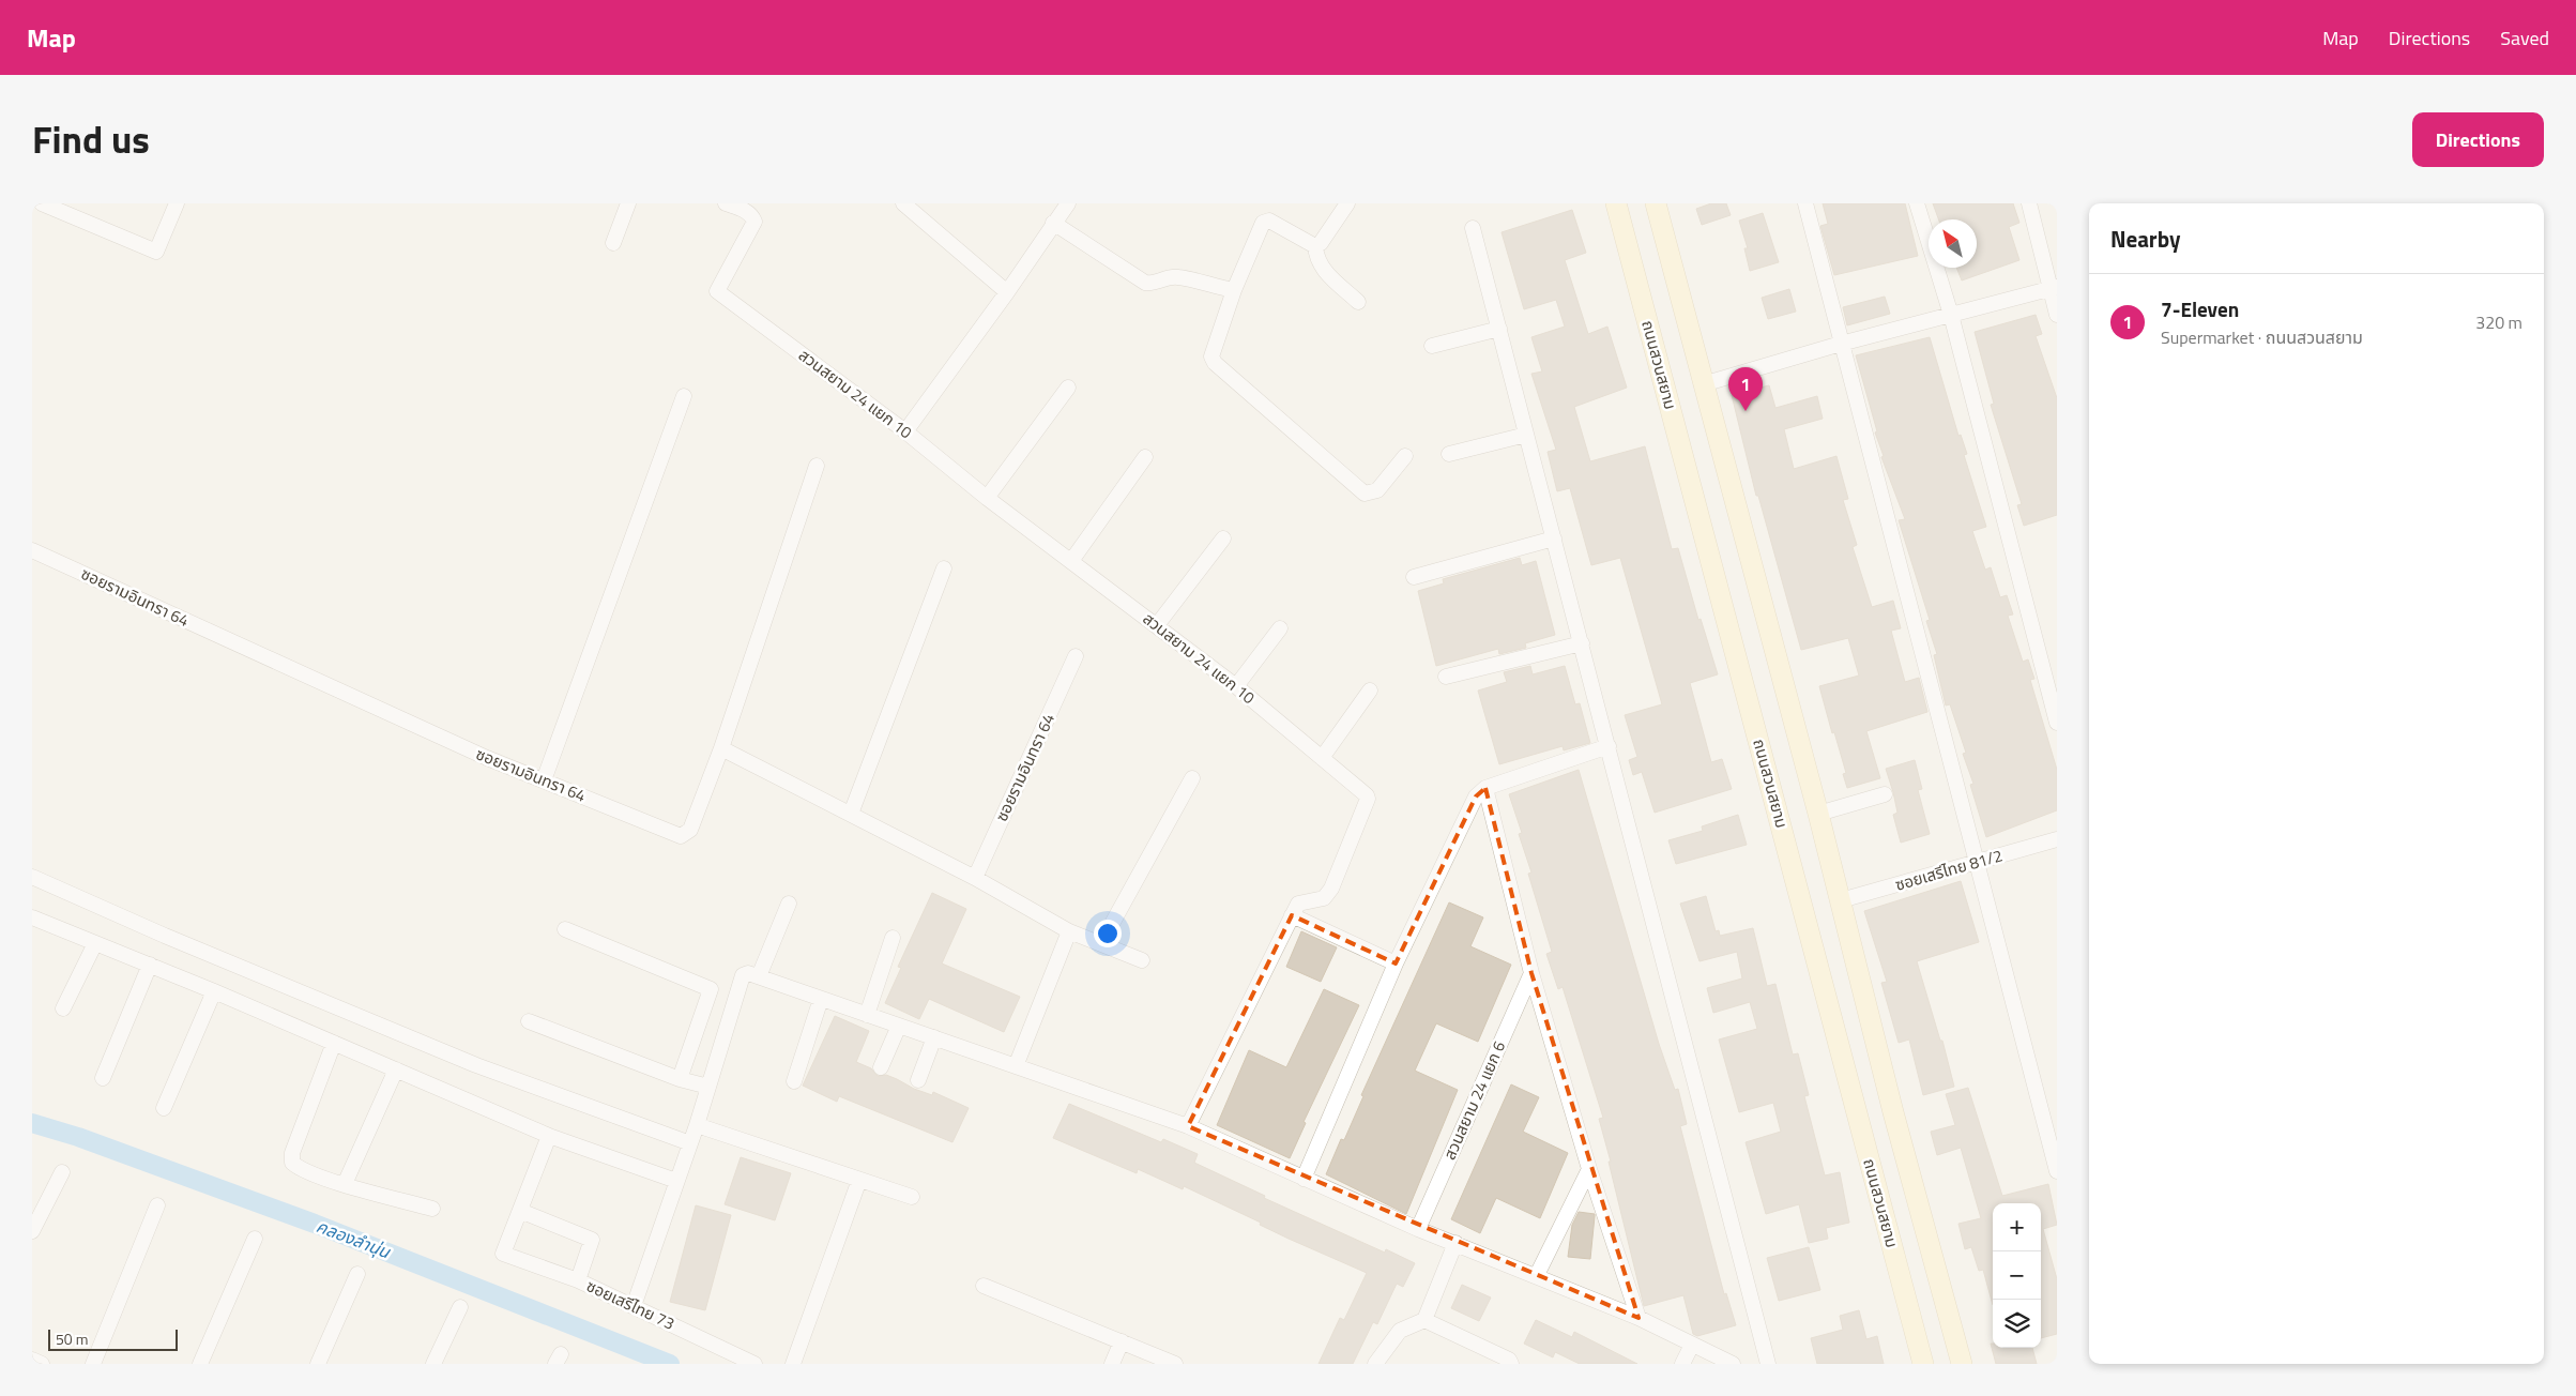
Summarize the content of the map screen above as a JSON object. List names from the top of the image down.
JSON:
{
  "streets": {
    "street": [
      "ถนนสวนสยาม",
      "สวนสยาม 24 แยก 10",
      "ซอยรามอินทรา 64",
      "ซอยเสรีไทย 81/2",
      "สวนสยาม 24 แยก 6",
      "ซอยเสรีไทย 73"
    ]
  },
  "water": ["คลองลำนุ่น"],
  "scale_bar": "50 m",
  "north": "top left",
  "page": {
    "header": "Map",
    "nav": ["Map", "Directions", "Saved"],
    "title": "Find us",
    "buttons": "Directions",
    "heading": "Nearby",
    "list": [
      {
        "mark": "1",
        "name": "7-Eleven",
        "note": "Supermarket · ถนนสวนสยาม",
        "value": "320 m"
      }
    ],
    "pins": "1",
    "map_buttons": ["+", "−"],
    "scale": "50 m"
  }
}
